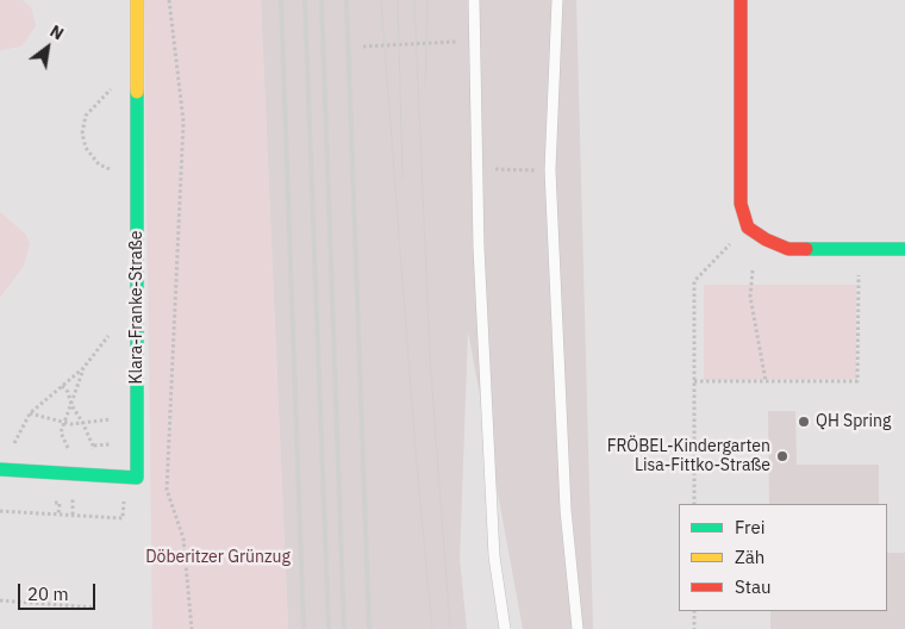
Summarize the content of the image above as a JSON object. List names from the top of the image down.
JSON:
{
  "streets": {
    "street": ["Klara-Franke-Straße"]
  },
  "parks": ["Döberitzer Grünzug"],
  "places": ["QH Spring", "FRÖBEL-Kindergarten Lisa-Fittko-Straße"],
  "legend": ["Frei", "Zäh", "Stau"],
  "scale_bar": "20 m",
  "north": "top right"
}
